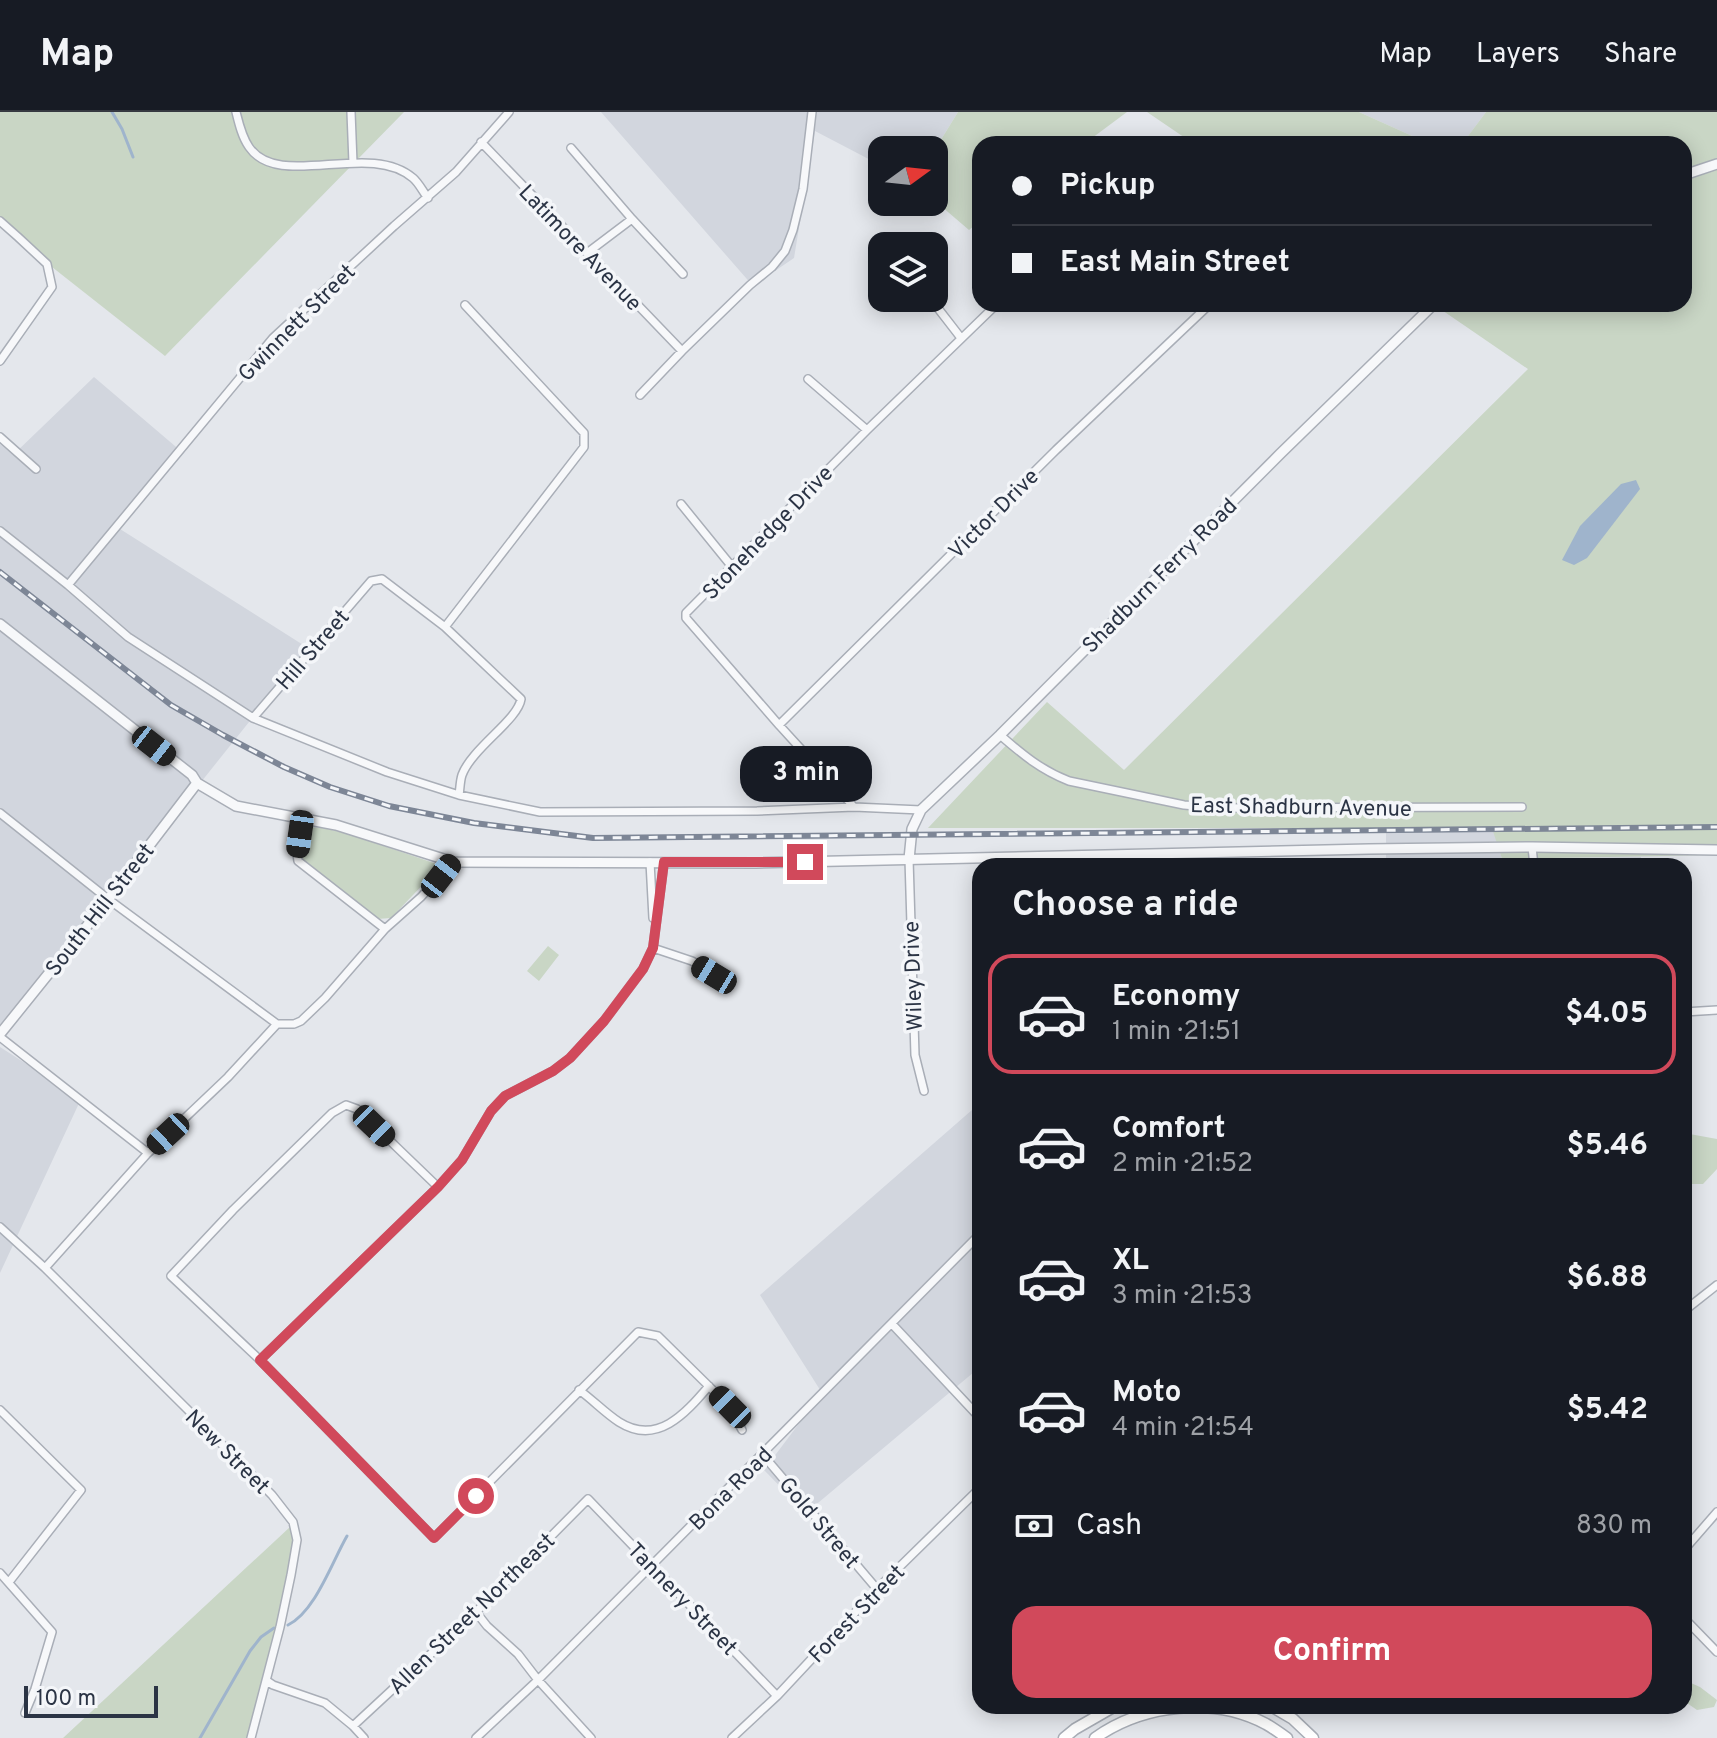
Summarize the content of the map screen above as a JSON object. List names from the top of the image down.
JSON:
{
  "streets": {
    "street": [
      "Latimore Avenue",
      "Gwinnett Street",
      "Victor Drive",
      "Stonehedge Drive",
      "Shadburn Ferry Road",
      "Hill Street",
      "East Shadburn Avenue",
      "South Hill Street",
      "Wiley Drive",
      "New Street",
      "Bona Road",
      "Gold Street",
      "Tannery Street",
      "Allen Street Northeast",
      "Forest Street"
    ]
  },
  "crossings": [
    ["Latimore Avenue", "Gwinnett Street"],
    ["Victor Drive", "Stonehedge Drive"],
    ["Shadburn Ferry Road", "East Shadburn Avenue"],
    ["Bona Road", "Gold Street"],
    ["Bona Road", "Tannery Street"],
    ["Gold Street", "Forest Street"],
    ["Tannery Street", "Allen Street Northeast"],
    ["Tannery Street", "Forest Street"]
  ],
  "scale_bar": "100 m",
  "north": "right",
  "page": {
    "header": "Map",
    "nav": ["Map", "Layers", "Share"],
    "banner": ["Pickup", "East Main Street"],
    "bubble": "3 min",
    "heading": "Choose a ride",
    "list": [
      {
        "name": "Economy",
        "note": "1 min · 21:51",
        "value": "$4.05"
      },
      {
        "name": "Comfort",
        "note": "2 min · 21:52",
        "value": "$5.46"
      },
      {
        "name": "XL",
        "note": "3 min · 21:53",
        "value": "$6.88"
      },
      {
        "name": "Moto",
        "note": "4 min · 21:54",
        "value": "$5.42"
      }
    ],
    "pay": ["Cash", "830 m"],
    "buttons": "Confirm",
    "scale": "100 m"
  }
}
